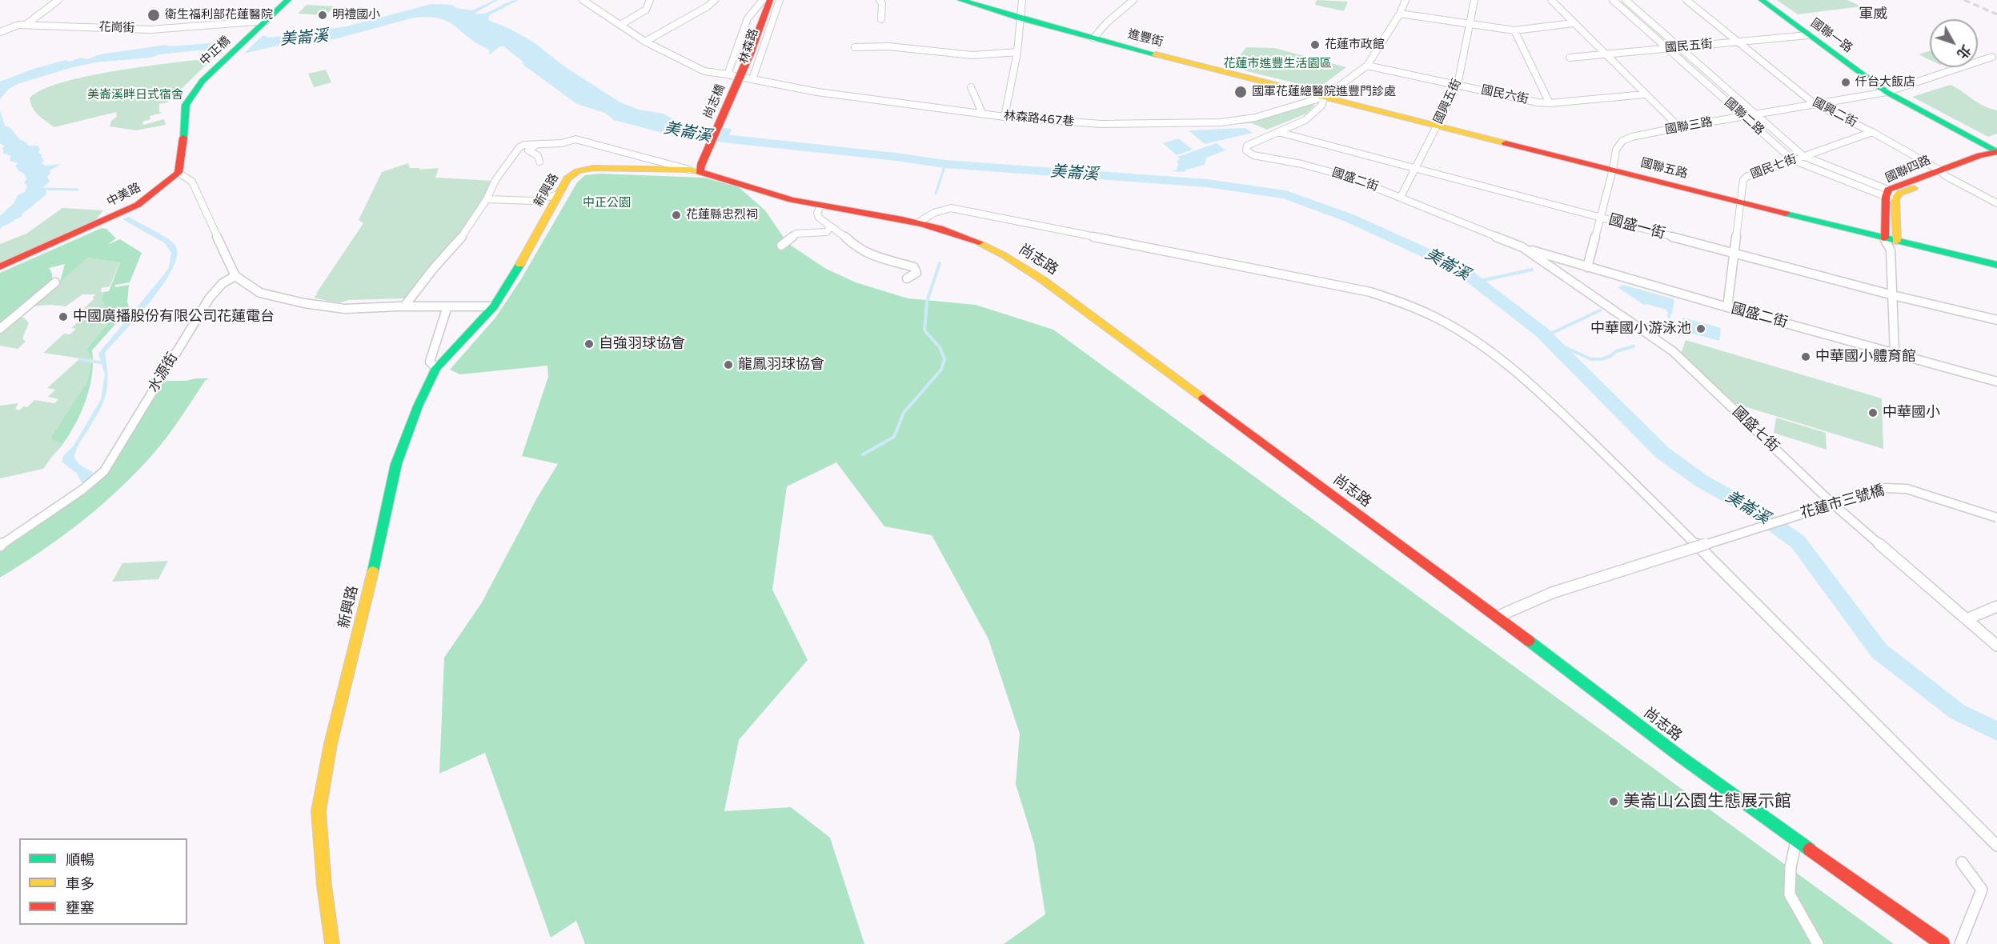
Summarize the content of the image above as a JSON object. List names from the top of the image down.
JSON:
{
  "streets": {
    "street": [
      "花崗街",
      "國聯一路",
      "進豐街",
      "林森路",
      "國民五街",
      "中正橋",
      "國民六街",
      "尚志橋",
      "國興五街",
      "國興二街",
      "國聯二路",
      "林森路467巷",
      "國聯三路",
      "國民七街",
      "國聯五路",
      "國聯四路",
      "國盛二街",
      "新興路",
      "中美路",
      "國盛一街",
      "尚志路",
      "水源街",
      "國盛七街",
      "花蓮市三號橋"
    ]
  },
  "crossings": [
    ["花崗街", "中正橋"],
    ["國聯一路", "國民五街"],
    ["國聯一路", "國聯三路"],
    ["國聯一路", "國聯四路"],
    ["進豐街", "林森路467巷"],
    ["進豐街", "國聯五路"],
    ["林森路", "尚志橋"],
    ["林森路", "林森路467巷"],
    ["國民五街", "國興二街"],
    ["國民五街", "國聯二路"],
    ["中正橋", "中美路"],
    ["國民六街", "國興五街"],
    ["尚志橋", "新興路"],
    ["尚志橋", "尚志路"],
    ["國興五街", "國聯五路"],
    ["國興五街", "國盛二街"],
    ["國興五街", "國盛一街"],
    ["國興二街", "國聯三路"],
    ["國興二街", "國民七街"],
    ["國興二街", "國聯四路"],
    ["國聯二路", "國聯三路"],
    ["國聯二路", "國民七街"],
    ["國聯二路", "國聯四路"],
    ["林森路467巷", "國聯五路"],
    ["國聯三路", "國聯五路"],
    ["國聯三路", "國盛二街"],
    ["國聯三路", "國盛一街"],
    ["國民七街", "國聯五路"],
    ["國民七街", "國盛二街"],
    ["國民七街", "國盛一街"],
    ["國聯五路", "國聯四路"],
    ["國聯四路", "國盛二街"],
    ["國聯四路", "國盛一街"],
    ["國盛二街", "國盛一街"],
    ["國盛二街", "國盛七街"],
    ["新興路", "尚志路"],
    ["尚志路", "花蓮市三號橋"]
  ],
  "districts": ["軍威"],
  "water": ["美崙溪"],
  "parks": ["花蓮市進豐生活園區", "美崙溪畔日式宿舍", "中正公園"],
  "places": [
    "衛生福利部花蓮醫院",
    "明禮國小",
    "花蓮市政館",
    "仟台大飯店",
    "國軍花蓮總醫院進豐門診處",
    "花蓮縣忠烈祠",
    "中國廣播股份有限公司花蓮電台",
    "中華國小游泳池",
    "自強羽球協會",
    "中華國小體育館",
    "龍鳳羽球協會",
    "中華國小",
    "美崙山公園生態展示館"
  ],
  "legend": ["順暢", "車多", "壅塞"],
  "north": "bottom right"
}
